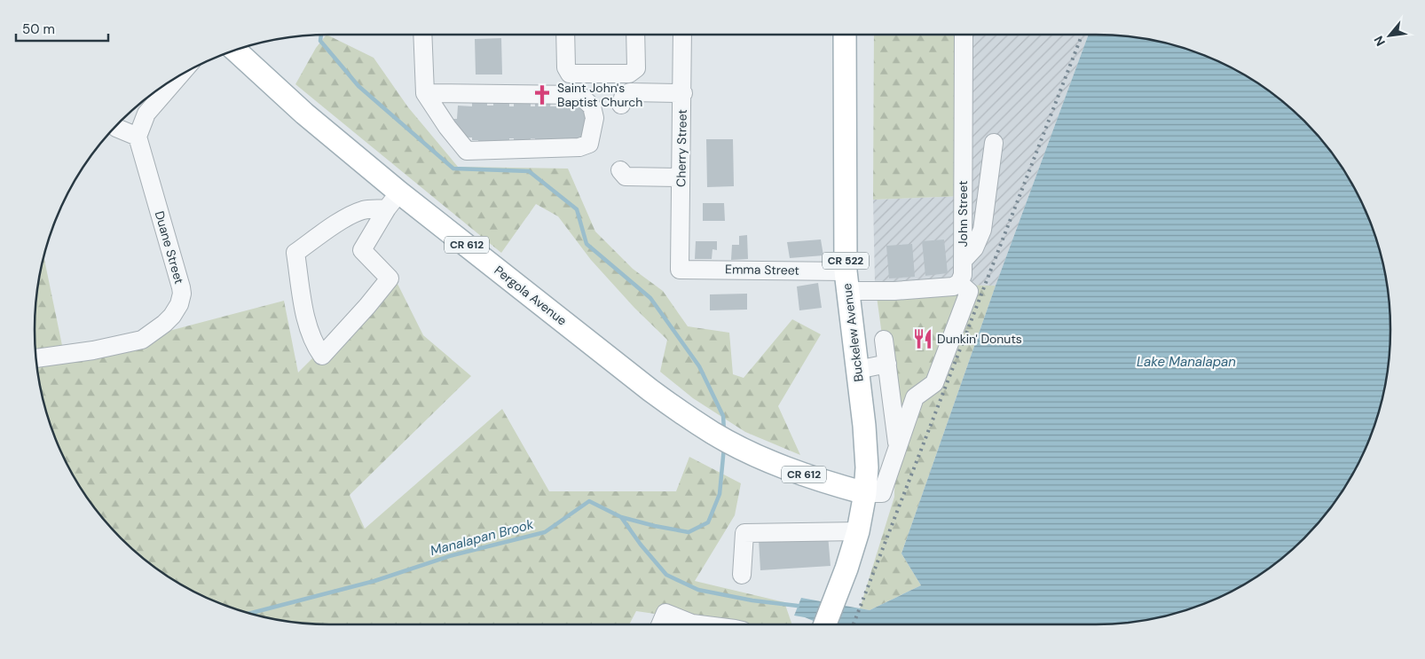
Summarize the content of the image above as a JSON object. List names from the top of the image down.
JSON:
{
  "streets": {
    "main road": [
      "CR 612",
      "CR 522",
      "Pergola Avenue",
      "Buckelew Avenue"
    ],
    "street": [
      "Cherry Street",
      "John Street",
      "Duane Street",
      "Emma Street"
    ]
  },
  "crossings": [
    ["Cherry Street", "Emma Street"],
    ["Emma Street", "Buckelew Avenue"],
    ["Pergola Avenue", "Buckelew Avenue"]
  ],
  "water": ["Lake Manalapan", "Manalapan Brook"],
  "places": {
    "church": ["Saint John's Baptist Church"],
    "restaurant": ["Dunkin' Donuts"]
  },
  "scale_bar": "50 m",
  "north": "bottom left"
}
